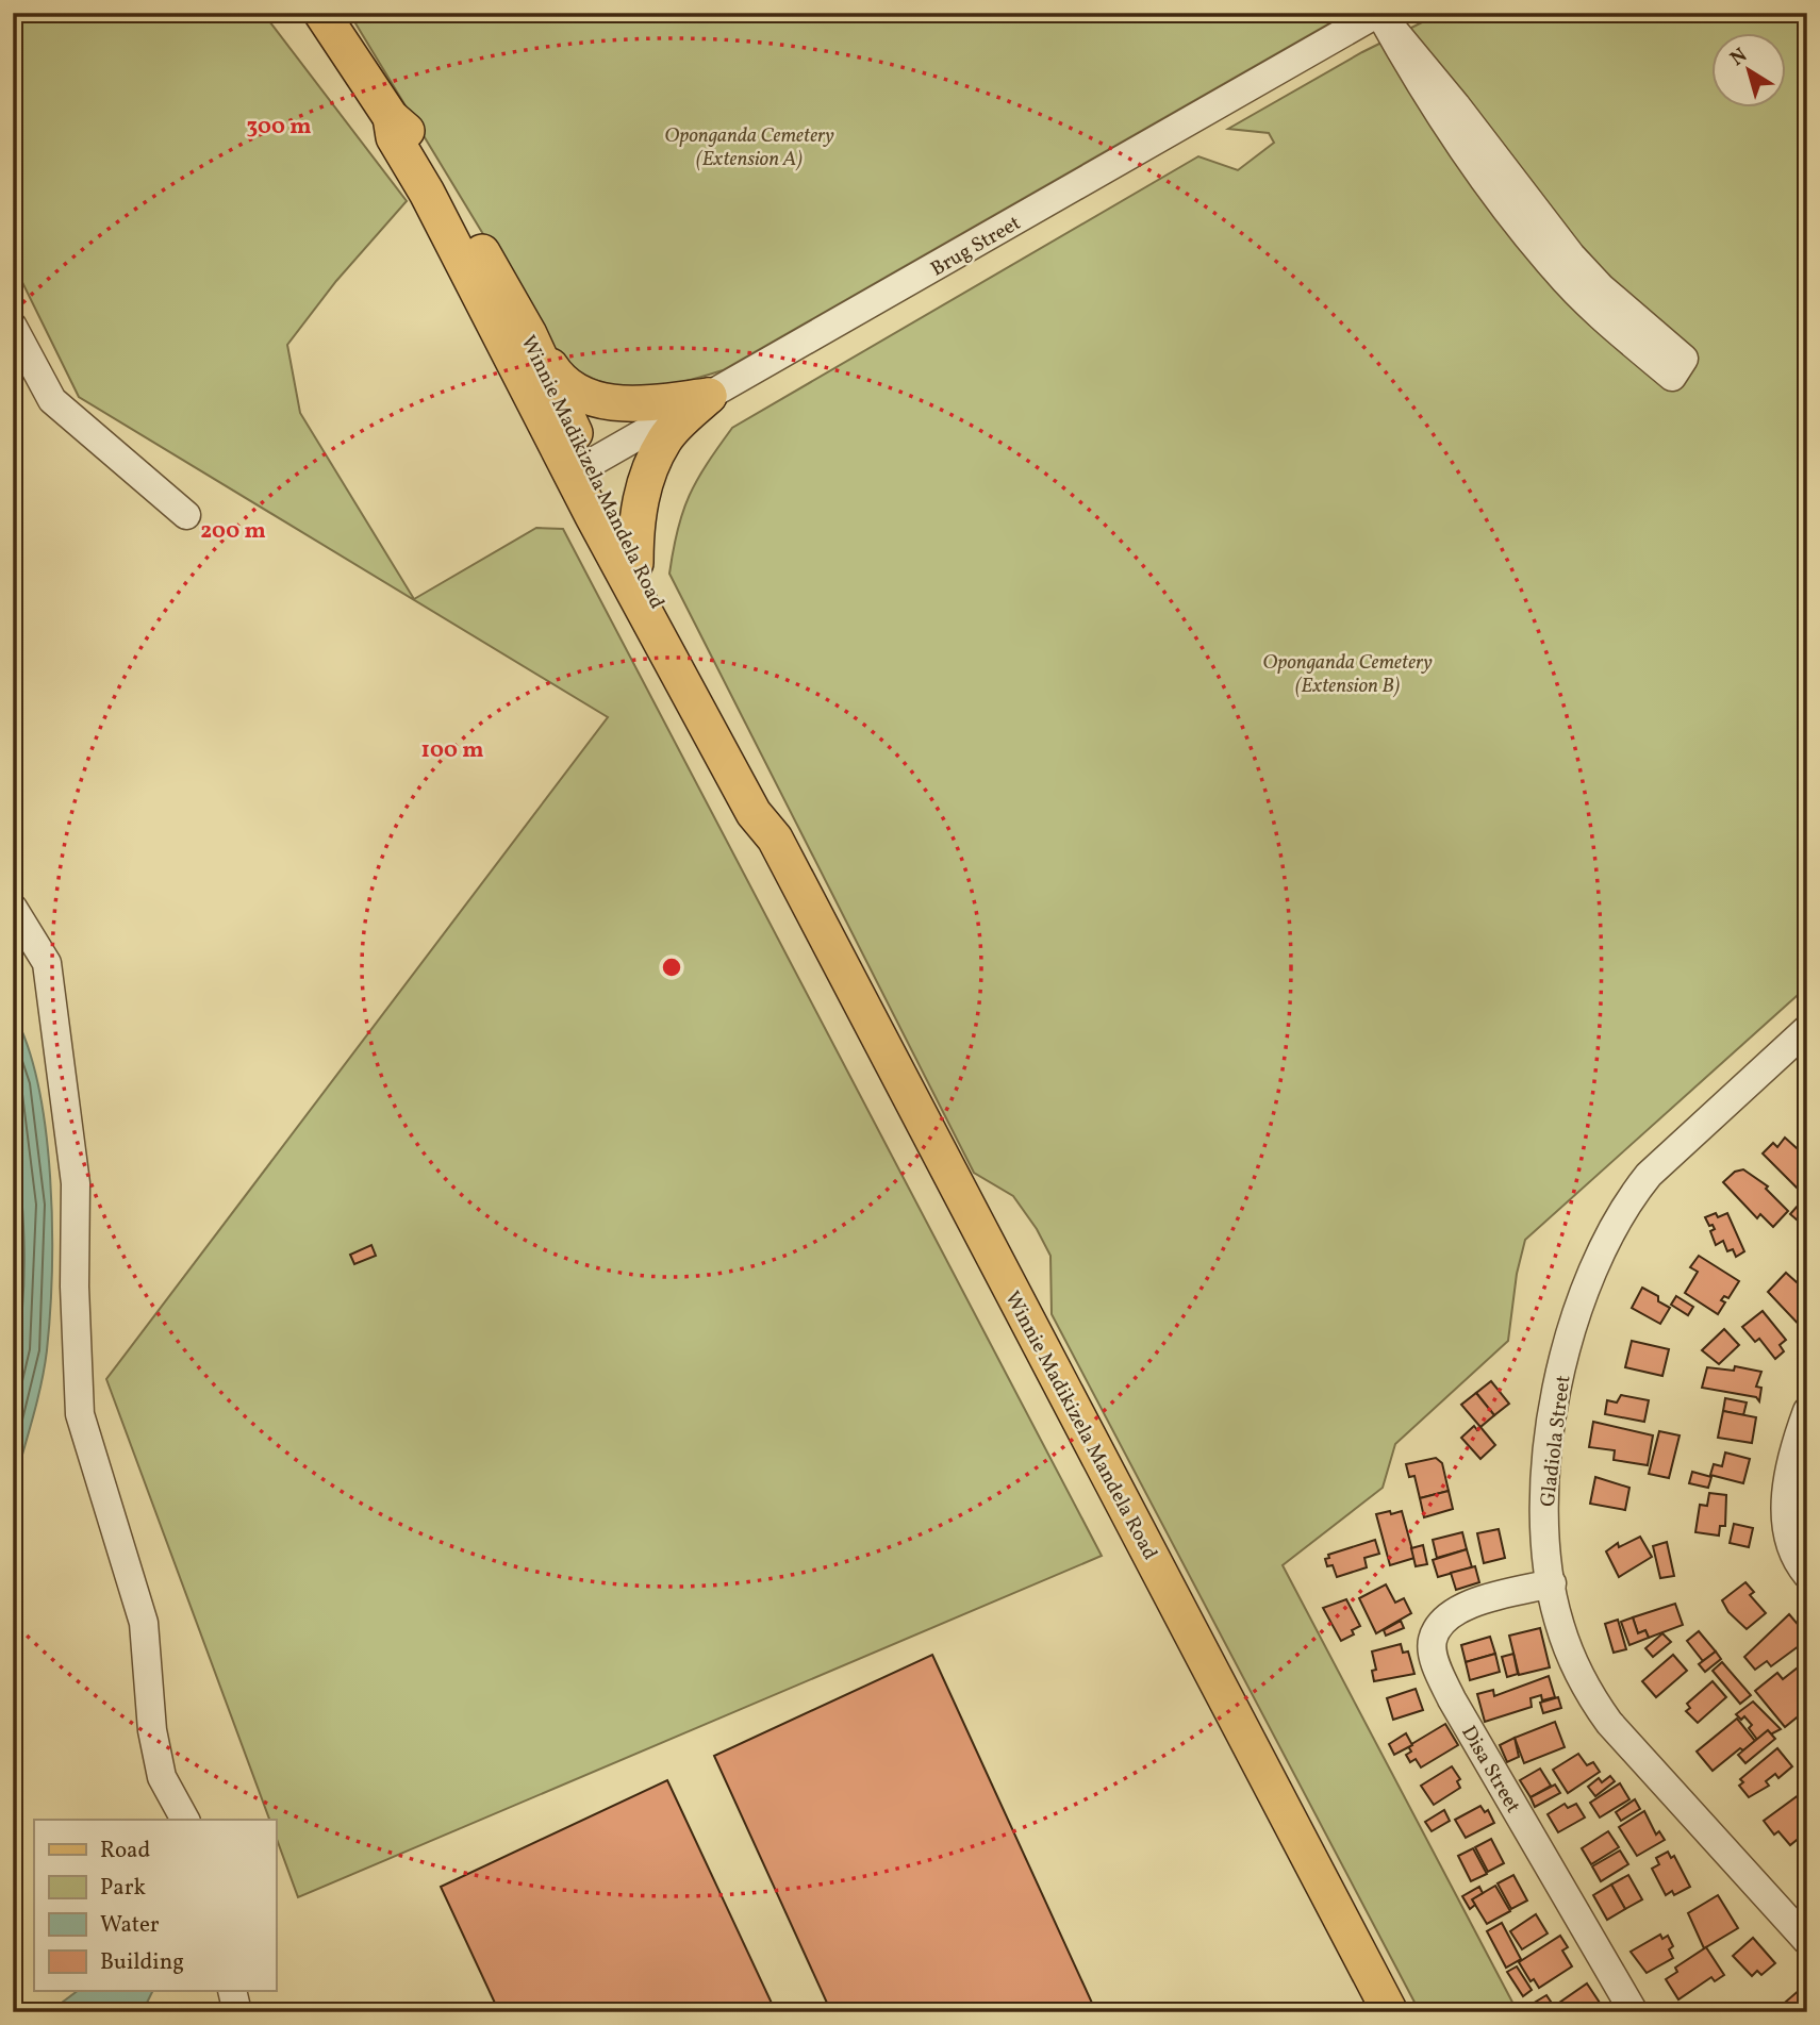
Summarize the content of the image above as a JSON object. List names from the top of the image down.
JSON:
{
  "streets": {
    "main road": ["Winnie Madikizela Mandela Road"],
    "street": ["Brug Street", "Gladiola Street", "Disa Street"]
  },
  "crossings": [
    ["Brug Street", "Winnie Madikizela Mandela Road"],
    ["Gladiola Street", "Disa Street"]
  ],
  "parks": ["Oponganda Cemetery (Extension A)", "Oponganda Cemetery (Extension B)"],
  "legend": [
    "Road",
    "Park",
    "Water",
    "Building"
  ],
  "north": "top left",
  "rings": ["300 m", "200 m", "100 m"]
}
